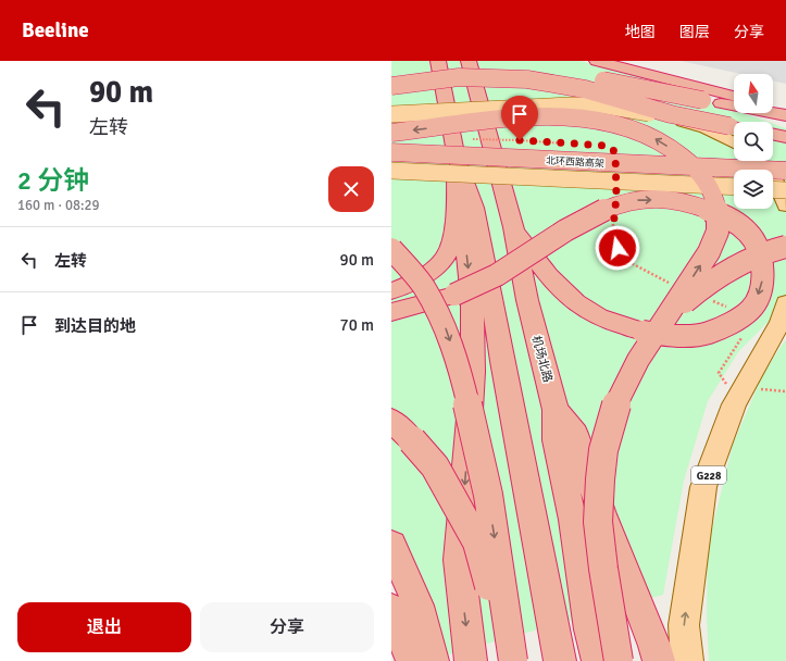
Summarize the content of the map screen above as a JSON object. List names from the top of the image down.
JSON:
{
  "streets": {
    "highway": ["北环西路高架", "机场北路"],
    "main road": ["G228"]
  },
  "north": "top",
  "page": {
    "header": "Beeline",
    "nav": ["地图", "图层", "分享"],
    "turn": ["90 m", "左转"],
    "heading": ["2 分钟", "160 m · 08:29"],
    "list": [
      {
        "name": "左转",
        "value": "90 m"
      },
      {
        "name": "到达目的地",
        "value": "70 m"
      }
    ],
    "buttons": ["退出", "分享"]
  }
}
